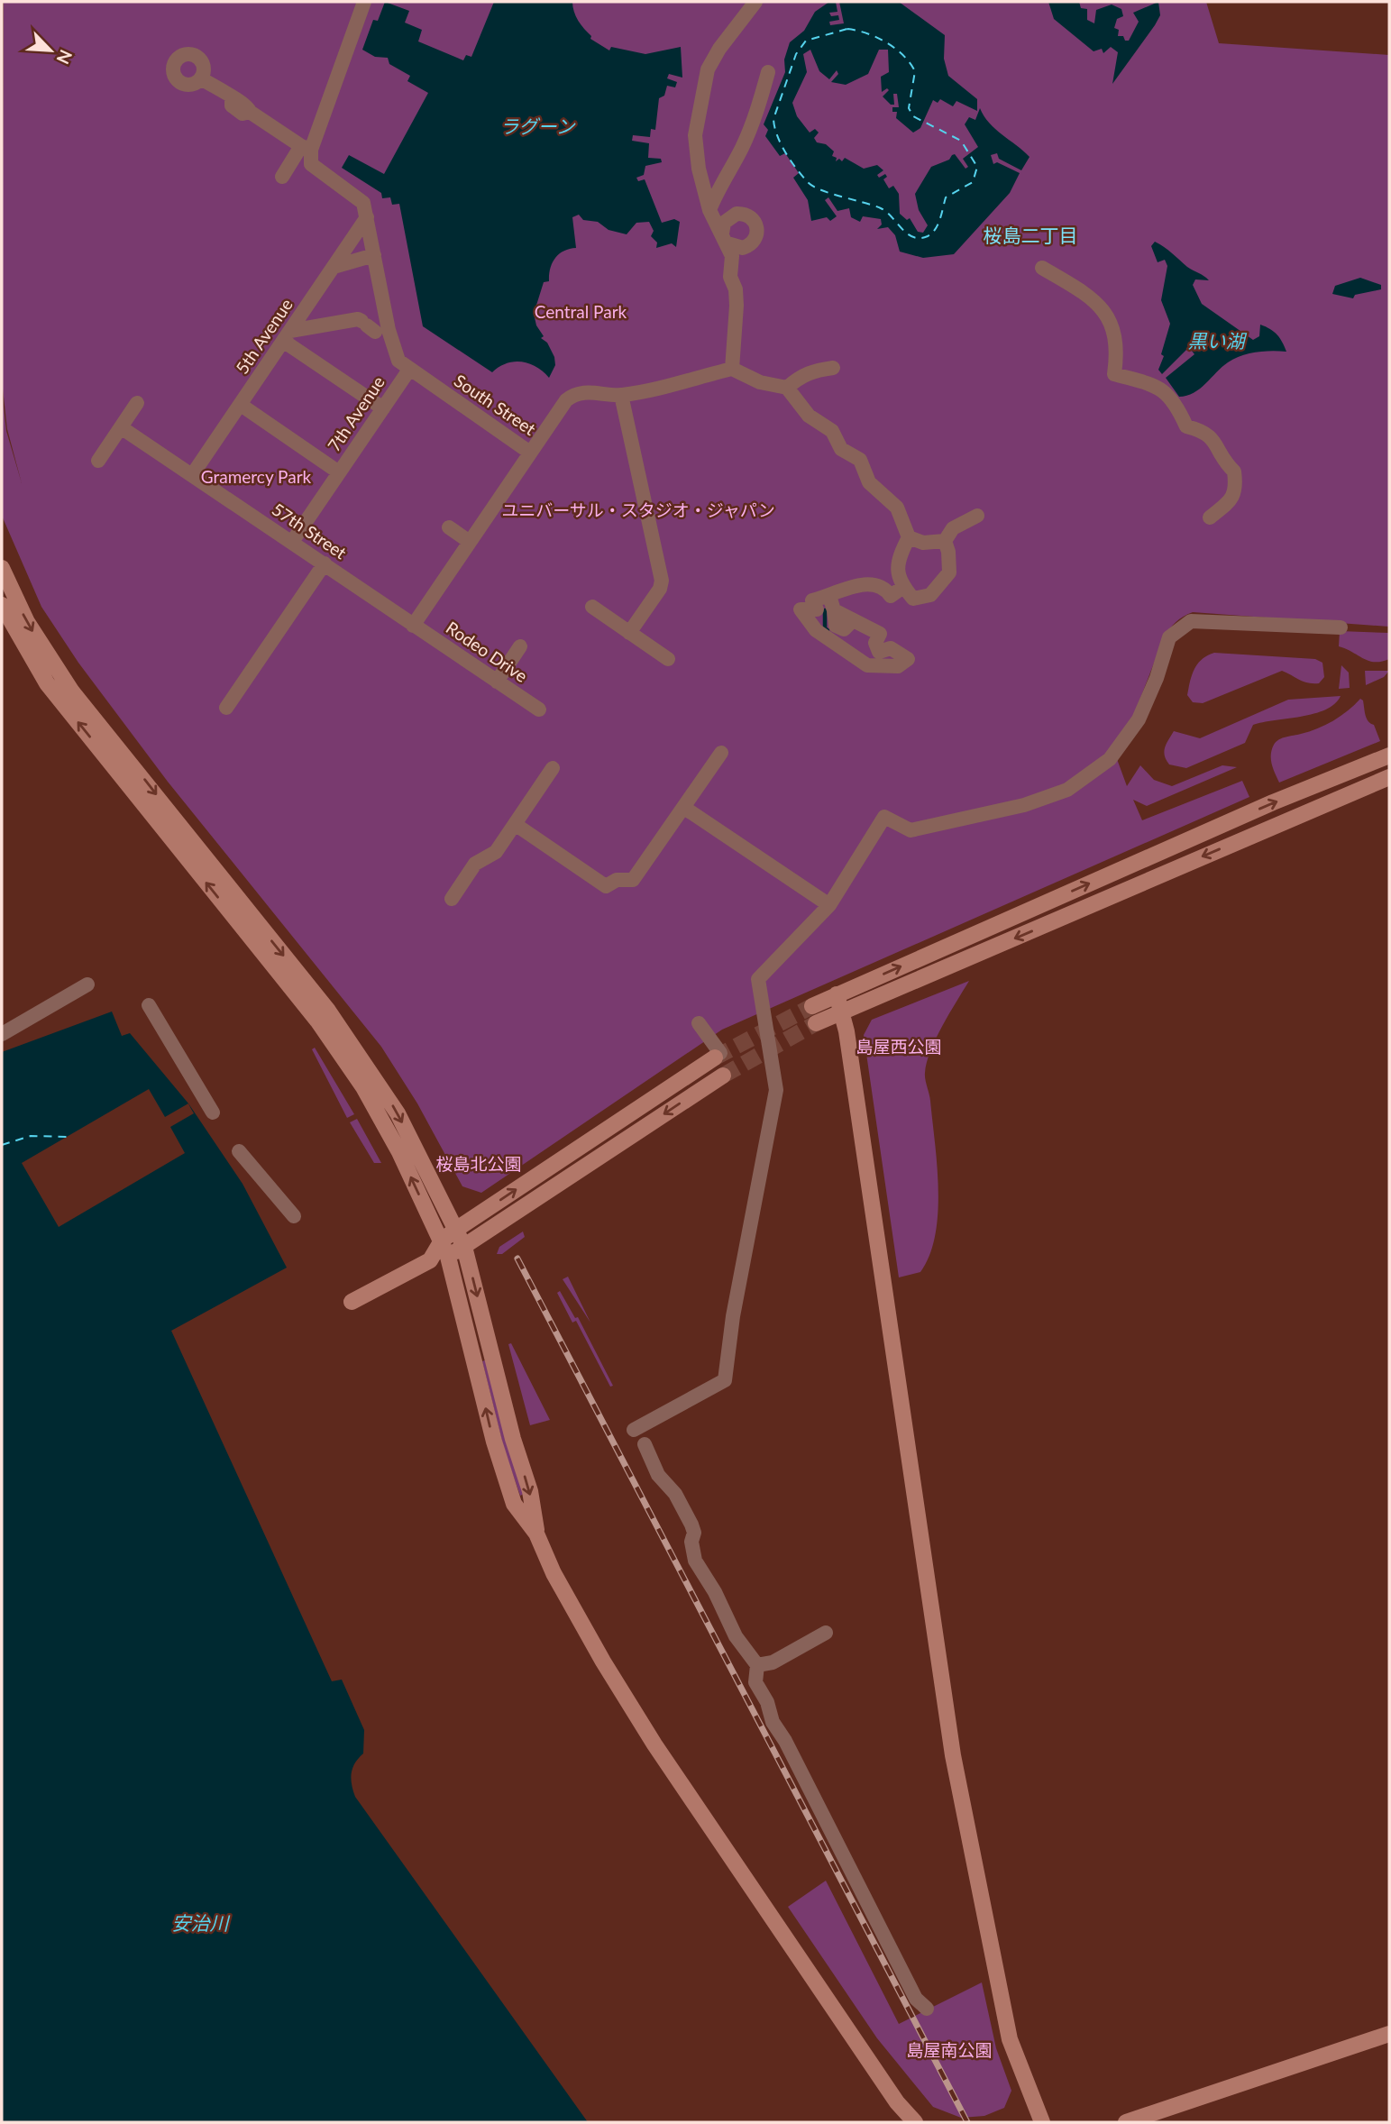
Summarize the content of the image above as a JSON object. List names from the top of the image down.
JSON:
{
  "streets": {
    "street": [
      "5th Avenue",
      "South Street",
      "7th Avenue",
      "57th Street",
      "Rodeo Drive"
    ]
  },
  "crossings": [
    ["5th Avenue", "South Street"],
    ["5th Avenue", "57th Street"],
    ["South Street", "7th Avenue"],
    ["7th Avenue", "57th Street"],
    ["57th Street", "Rodeo Drive"]
  ],
  "districts": ["桜島二丁目"],
  "water": ["ラグーン", "黒い湖", "安治川"],
  "parks": [
    "Central Park",
    "Gramercy Park",
    "ユニバーサル・スタジオ・ジャパン",
    "島屋西公園",
    "桜島北公園",
    "島屋南公園"
  ],
  "north": "bottom right"
}
